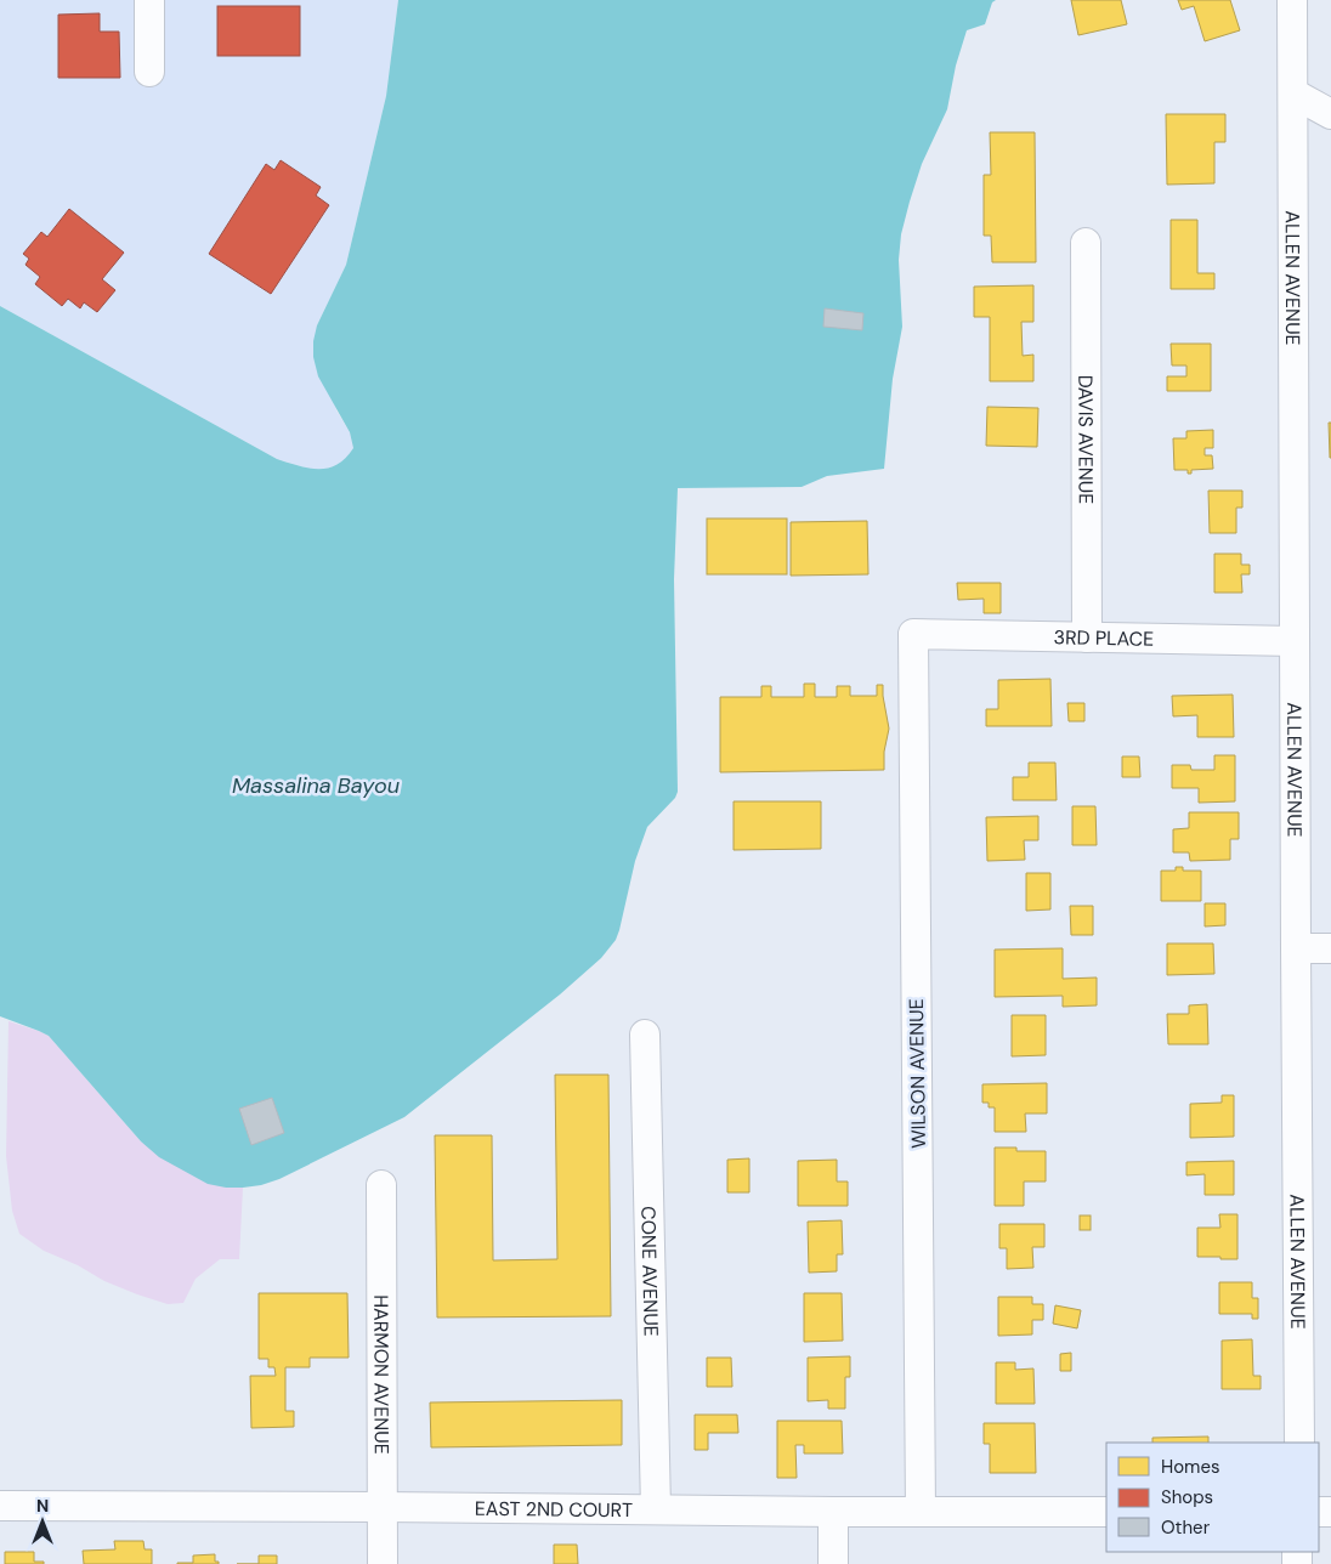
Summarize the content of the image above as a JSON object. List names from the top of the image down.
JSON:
{
  "streets": {
    "street": [
      "ALLEN AVENUE",
      "DAVIS AVENUE",
      "3RD PLACE",
      "WILSON AVENUE",
      "CONE AVENUE",
      "HARMON AVENUE",
      "EAST 2ND COURT"
    ]
  },
  "crossings": [
    ["ALLEN AVENUE", "3RD PLACE"],
    ["DAVIS AVENUE", "3RD PLACE"],
    ["3RD PLACE", "WILSON AVENUE"],
    ["WILSON AVENUE", "EAST 2ND COURT"],
    ["CONE AVENUE", "EAST 2ND COURT"],
    ["HARMON AVENUE", "EAST 2ND COURT"]
  ],
  "water": ["Massalina Bayou"],
  "legend": ["Homes", "Shops", "Other"],
  "north": "top"
}
